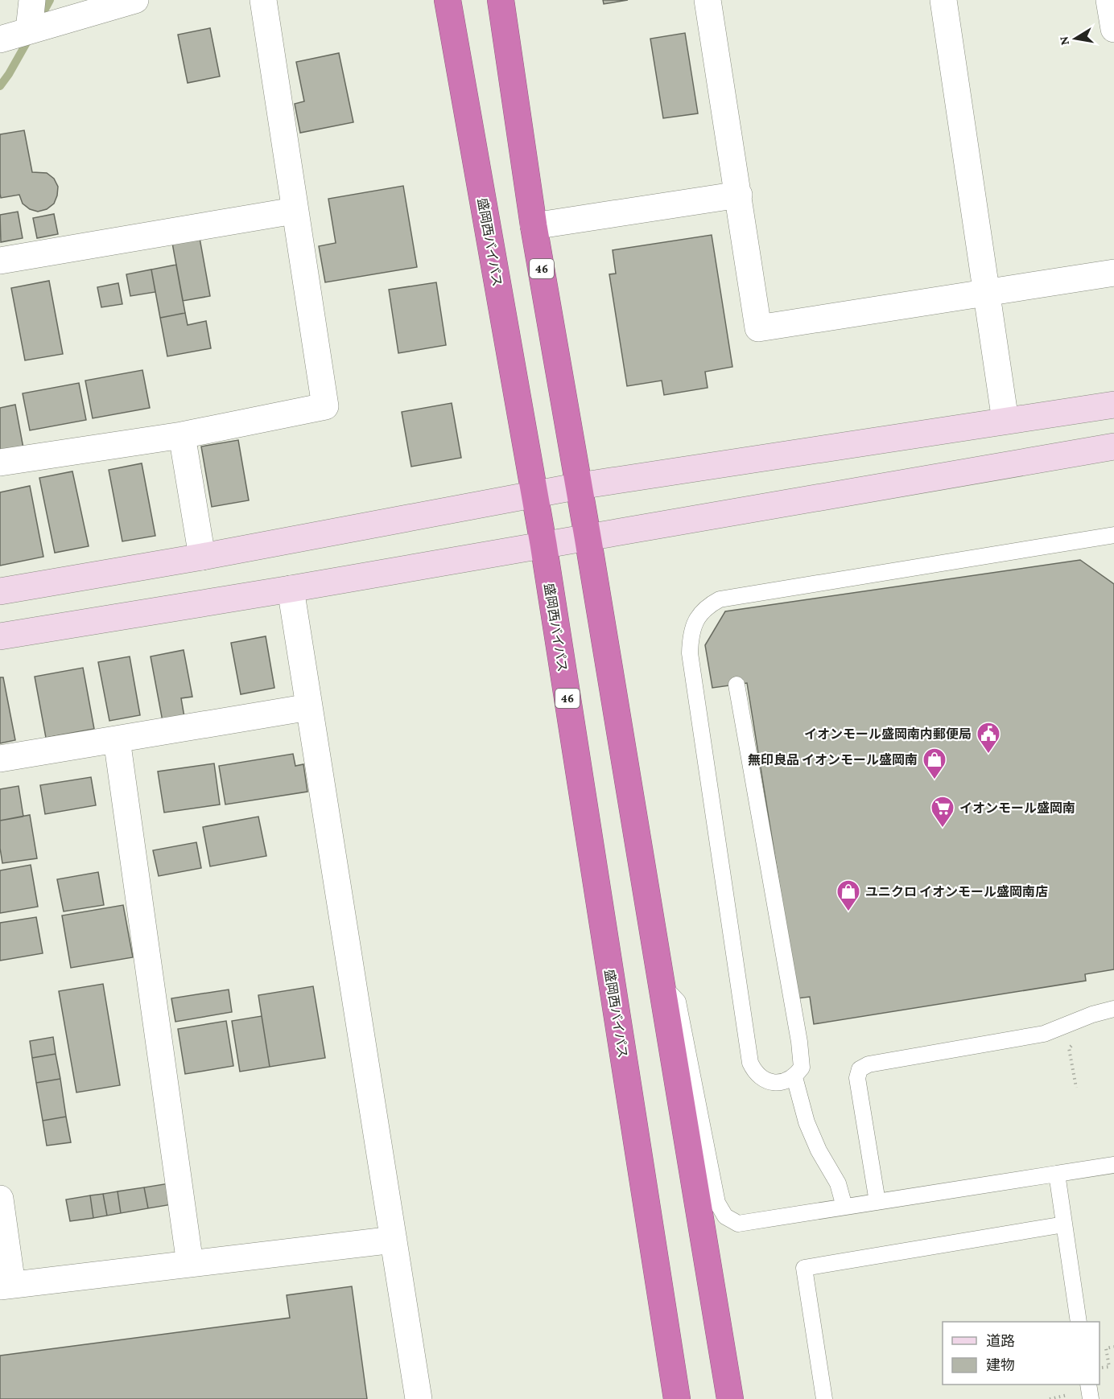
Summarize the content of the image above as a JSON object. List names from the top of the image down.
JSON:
{
  "streets": {
    "highway": ["盛岡西バイパス", "46"]
  },
  "places": {
    "public building": ["イオンモール盛岡南内郵便局"],
    "shop": ["無印良品 イオンモール盛岡南", "ユニクロ イオンモール盛岡南店"],
    "supermarket": ["イオンモール盛岡南"]
  },
  "legend": ["道路", "建物"],
  "north": "left"
}
